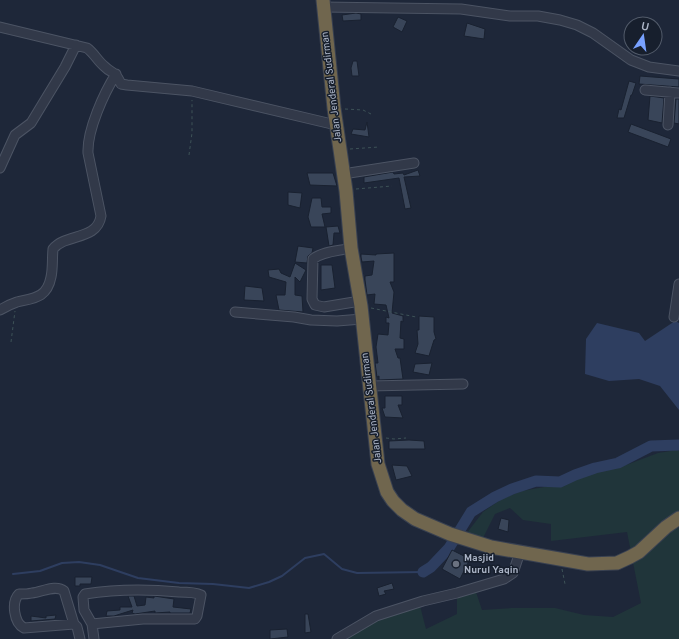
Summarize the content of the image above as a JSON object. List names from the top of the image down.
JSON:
{
  "streets": {
    "highway": ["Jalan Jenderal Sudirman"]
  },
  "places": ["Masjid Nurul Yaqin"],
  "north": "top"
}
